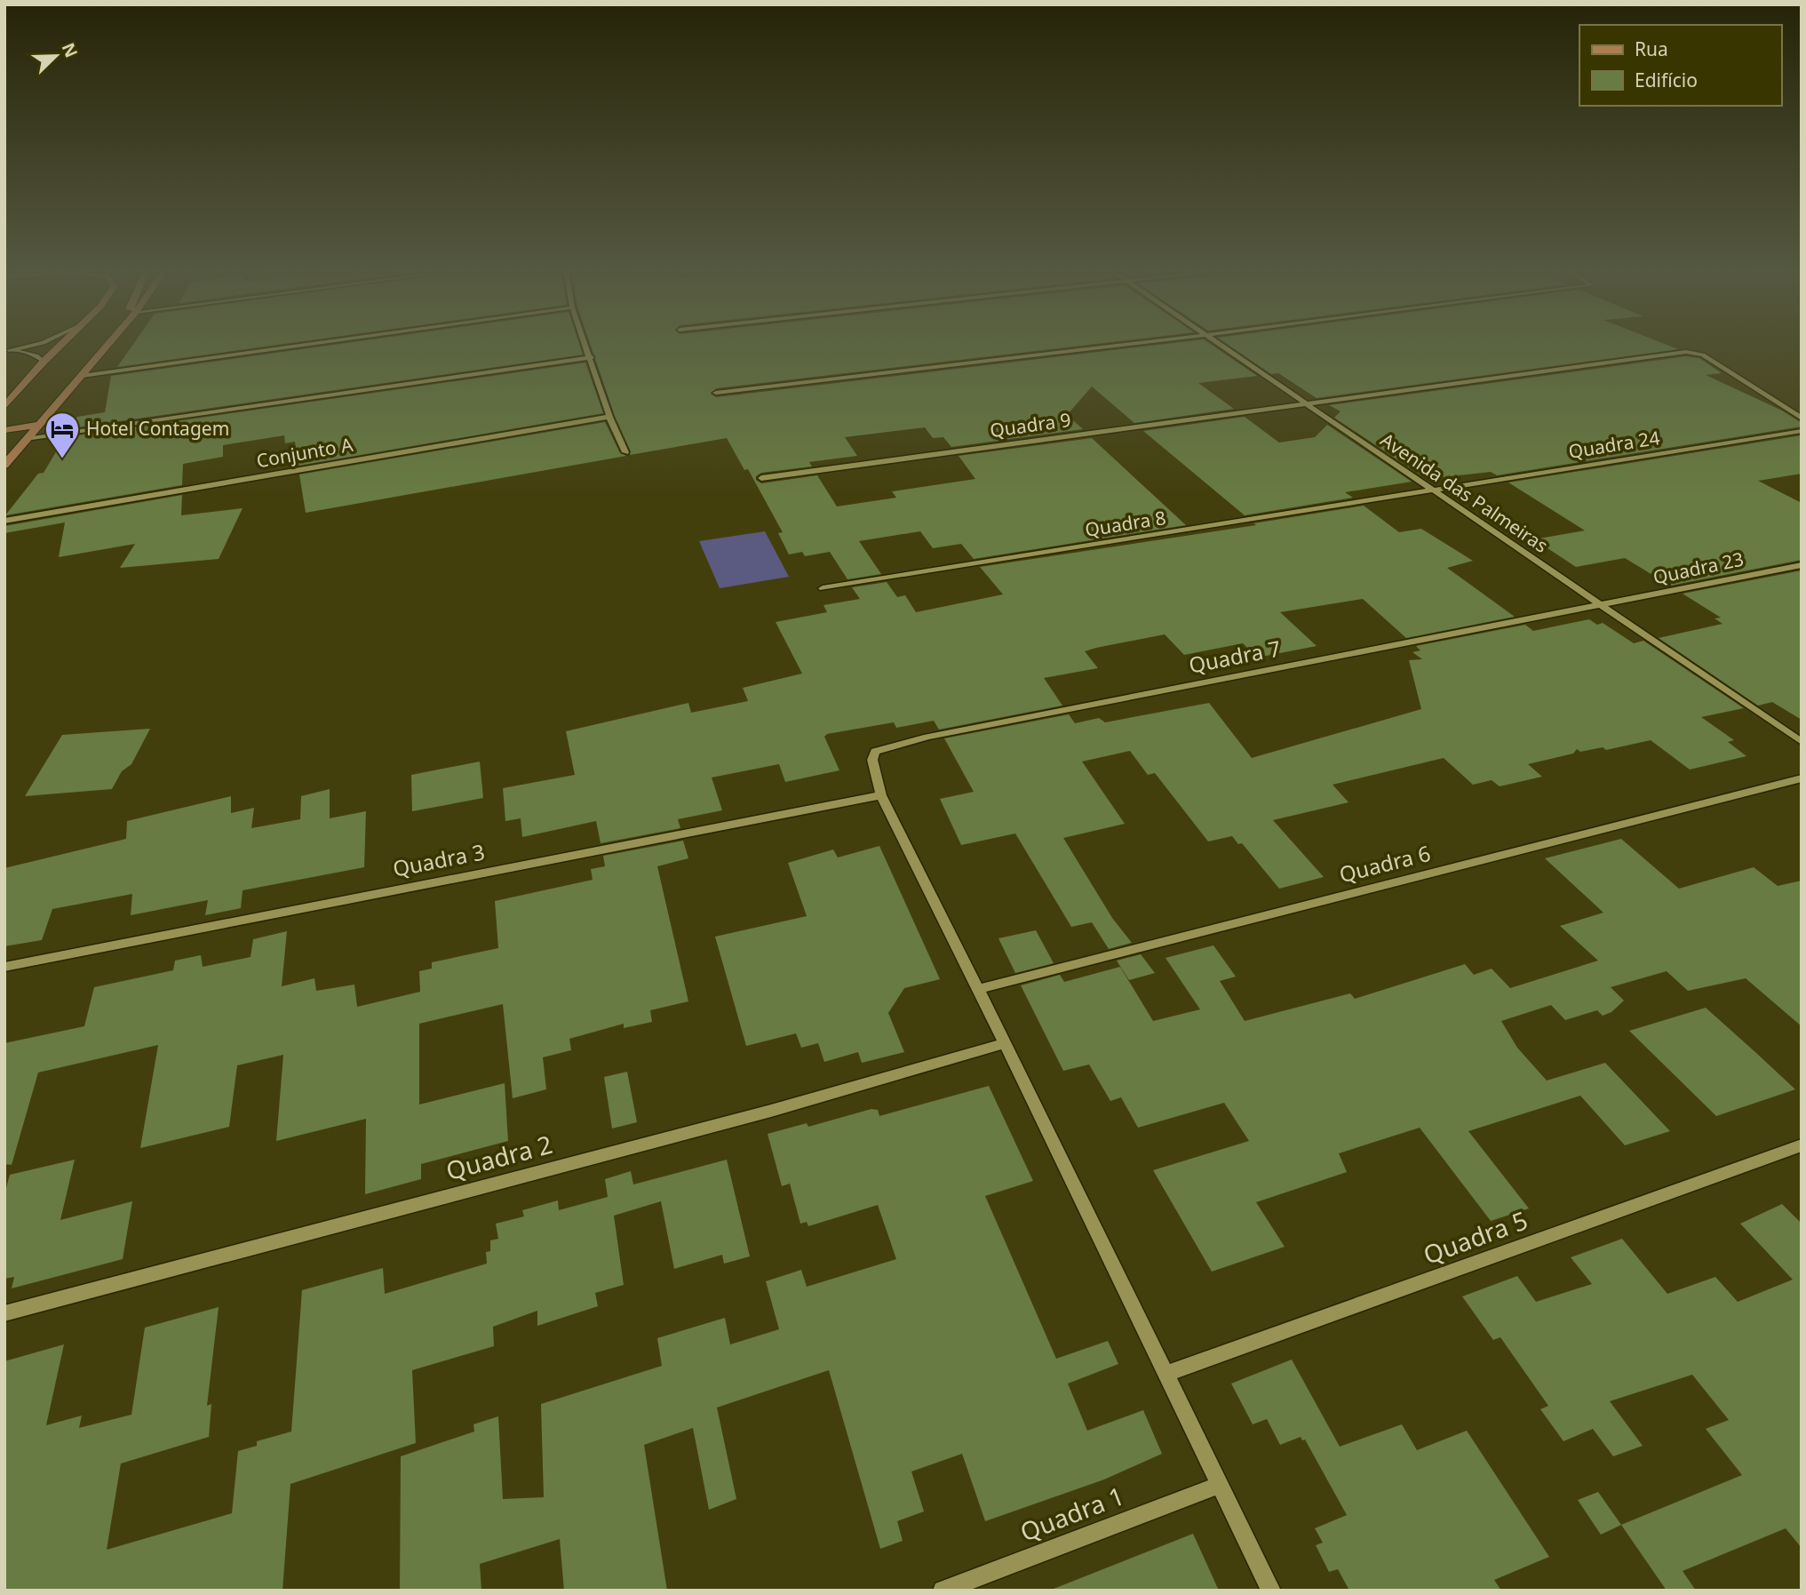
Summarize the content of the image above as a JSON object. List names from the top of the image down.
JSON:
{
  "streets": {
    "street": [
      "Quadra 9",
      "Quadra 24",
      "Conjunto A",
      "Avenida das Palmeiras",
      "Quadra 8",
      "Quadra 23",
      "Quadra 7",
      "Quadra 3",
      "Quadra 6",
      "Quadra 2",
      "Quadra 5",
      "Quadra 1"
    ]
  },
  "crossings": [
    ["Quadra 9", "Avenida das Palmeiras"],
    ["Quadra 24", "Avenida das Palmeiras"],
    ["Quadra 24", "Quadra 8"],
    ["Avenida das Palmeiras", "Quadra 8"],
    ["Avenida das Palmeiras", "Quadra 23"],
    ["Avenida das Palmeiras", "Quadra 7"],
    ["Quadra 23", "Quadra 7"],
    ["Quadra 7", "Quadra 3"]
  ],
  "places": {
    "hotel": ["Hotel Contagem"]
  },
  "legend": ["Rua", "Edifício"],
  "north": "top right"
}
